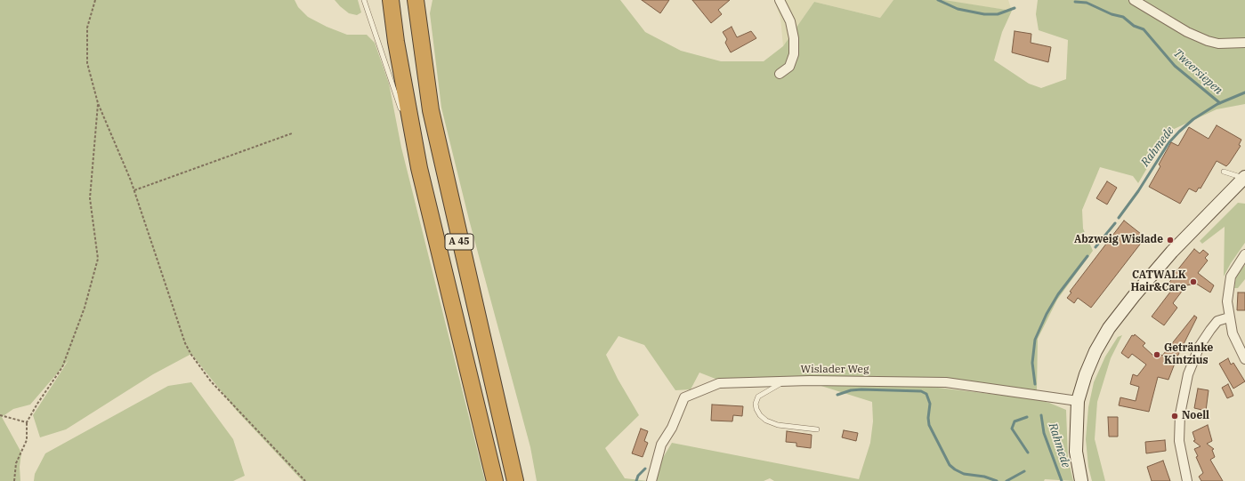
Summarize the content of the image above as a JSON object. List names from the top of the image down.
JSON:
{
  "streets": {
    "highway": ["A 45"],
    "street": ["Wislader Weg"]
  },
  "water": ["Tweersiepen", "Rahmede"],
  "places": [
    "Abzweig Wislade",
    "CATWALK Hair&Care",
    "Getränke Kintzius",
    "Noell"
  ]
}
